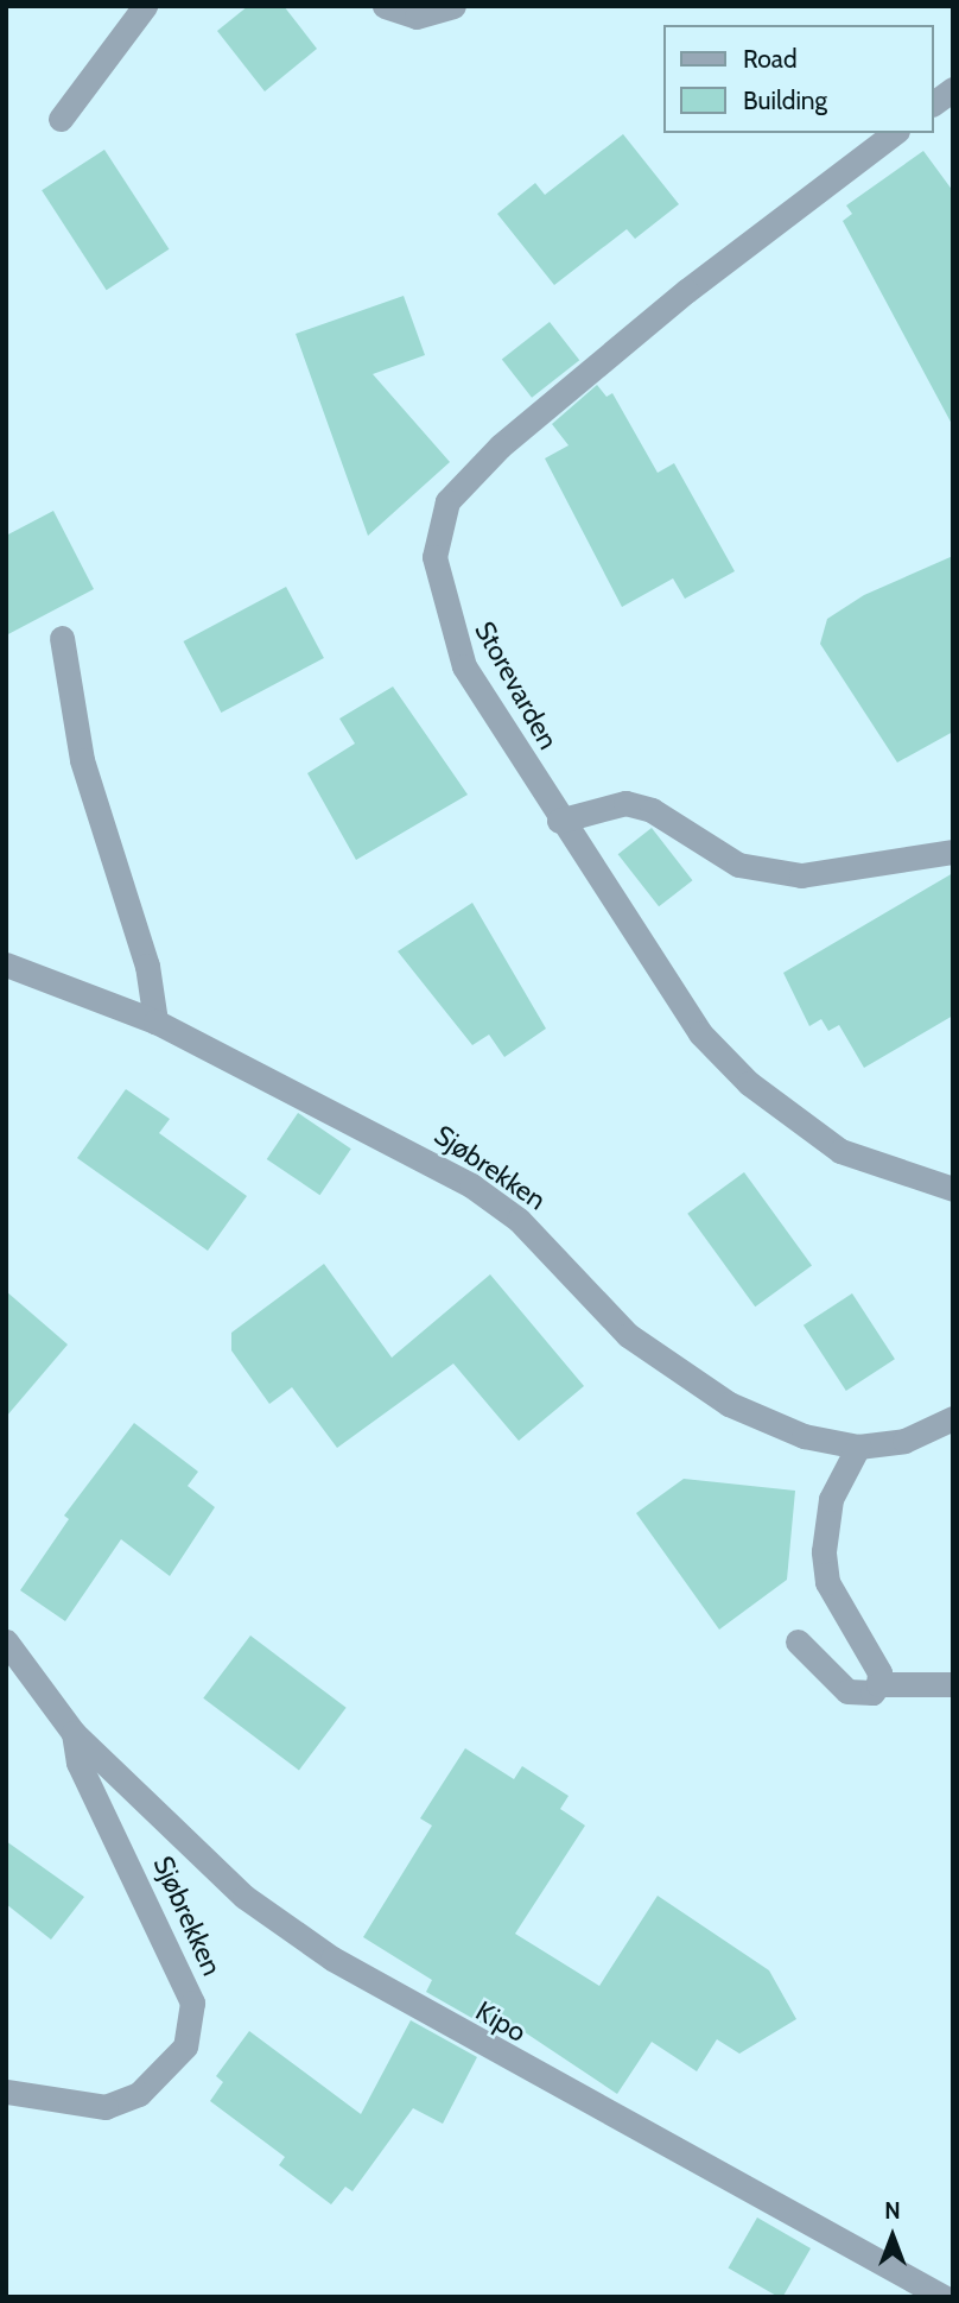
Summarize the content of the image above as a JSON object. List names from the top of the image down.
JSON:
{
  "streets": {
    "street": ["Storevarden", "Sjøbrekken", "Kipo"]
  },
  "crossings": [
    ["Sjøbrekken", "Kipo"]
  ],
  "legend": ["Road", "Building"],
  "north": "top"
}
